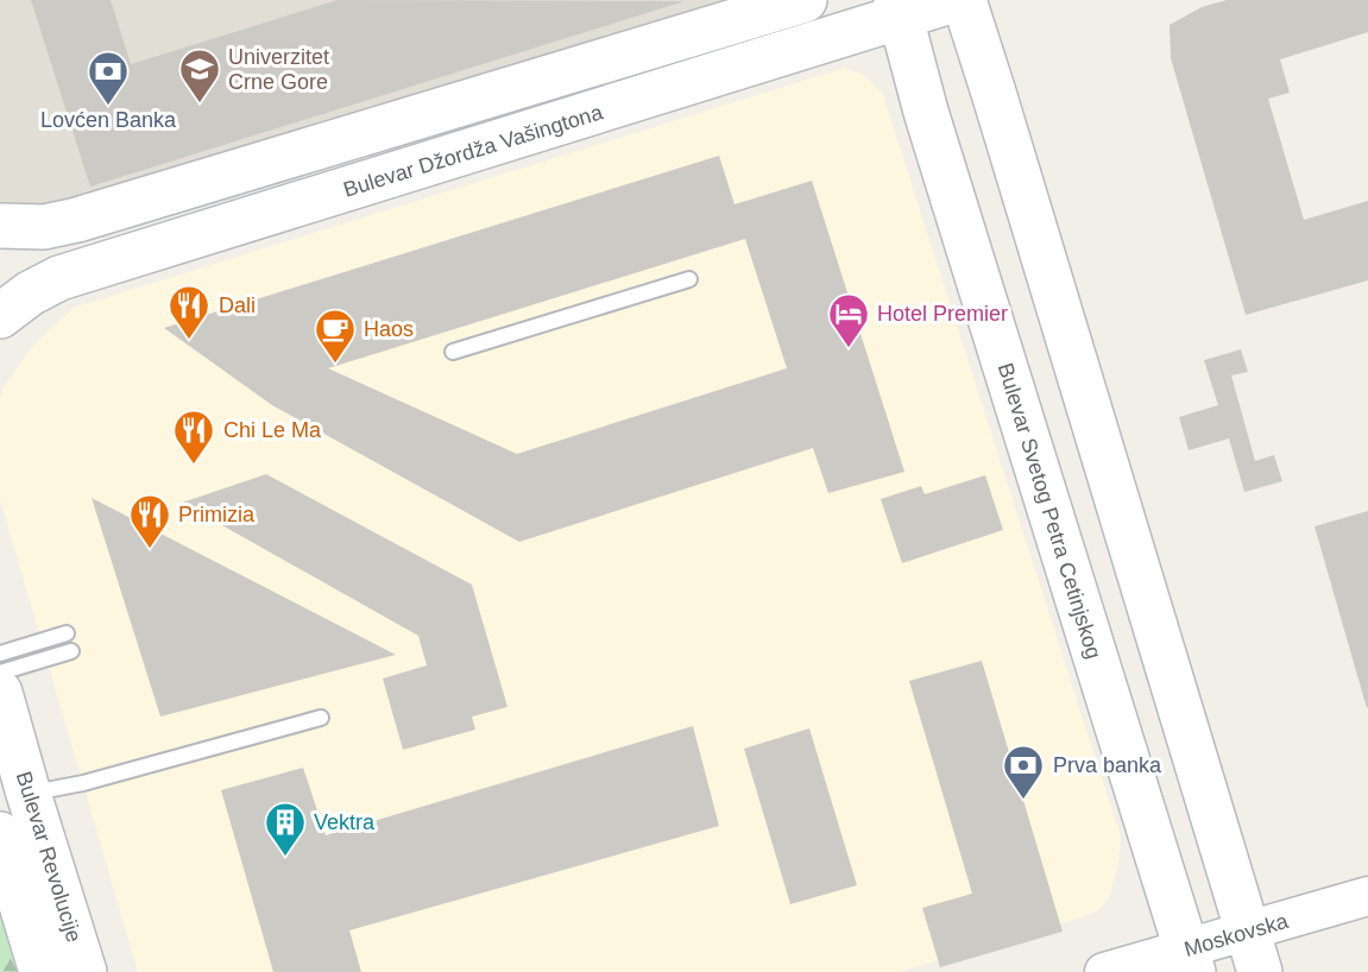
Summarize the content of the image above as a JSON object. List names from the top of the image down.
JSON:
{
  "streets": {
    "main road": ["Bulevar Džordža Vašingtona", "Bulevar Svetog Petra Cetinjskog", "Bulevar Revolucije"],
    "street": ["Moskovska"]
  },
  "crossings": [
    ["Bulevar Džordža Vašingtona", "Bulevar Svetog Petra Cetinjskog"],
    ["Bulevar Svetog Petra Cetinjskog", "Moskovska"]
  ],
  "places": {
    "school or university": ["Univerzitet Crne Gore"],
    "bank": ["Lovćen Banka", "Prva banka"],
    "restaurant": ["Dali", "Chi Le Ma", "Primizia"],
    "hotel": ["Hotel Premier"],
    "cafe": ["Haos"],
    "building": ["Vektra"]
  }
}
